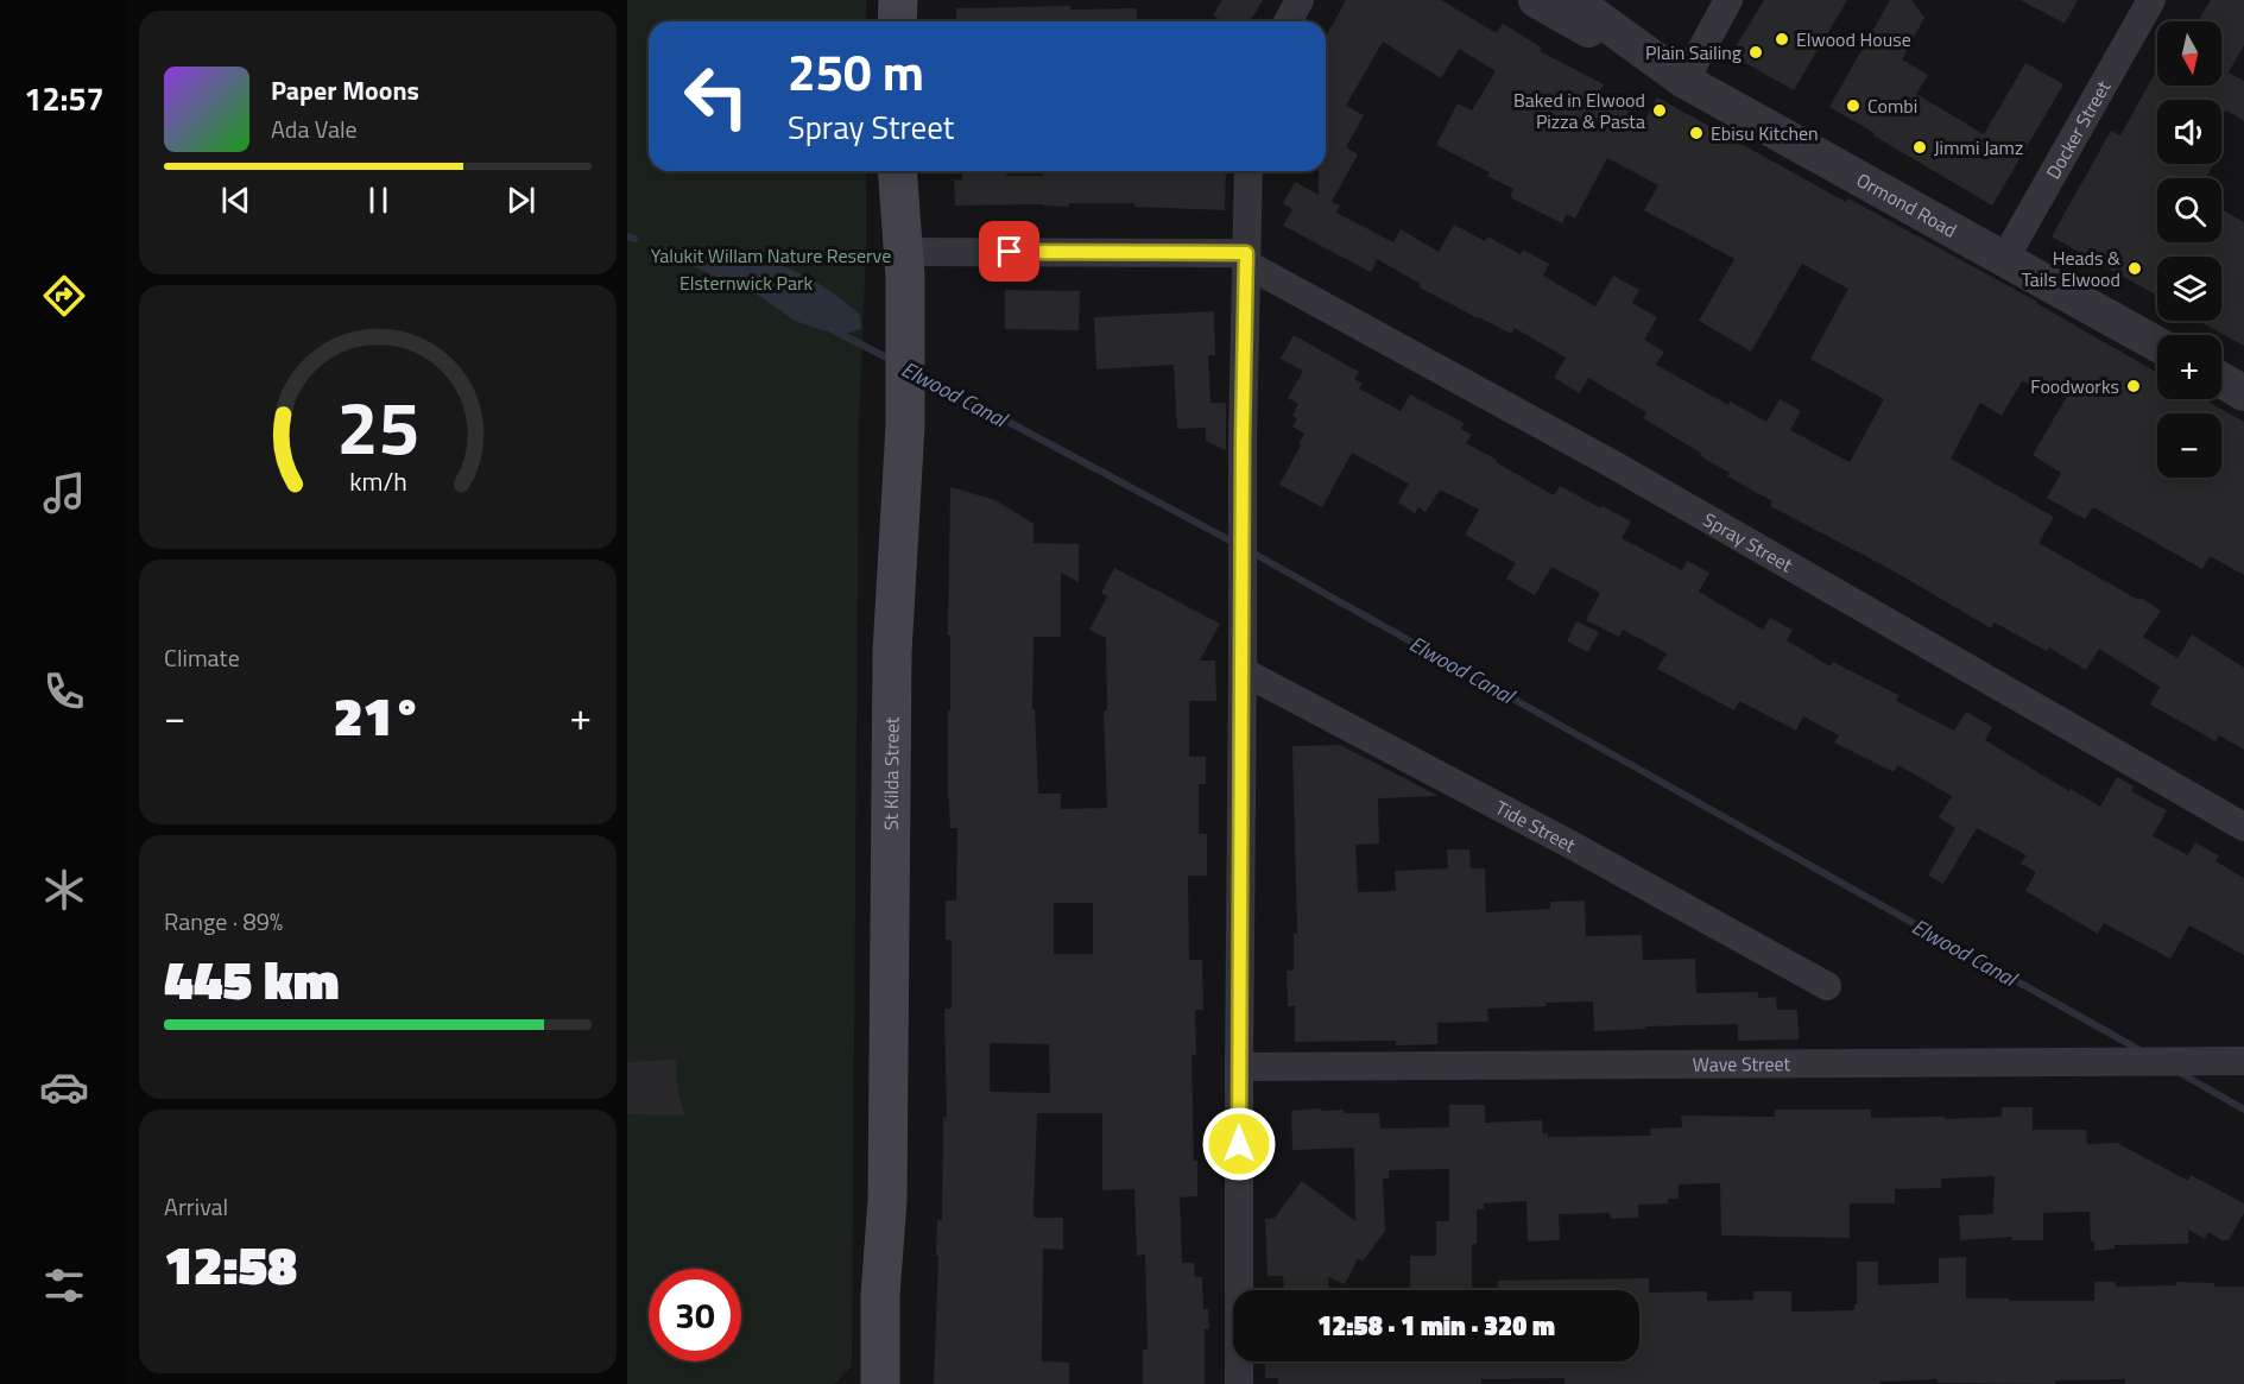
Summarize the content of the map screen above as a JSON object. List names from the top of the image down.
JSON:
{
  "streets": {
    "main road": ["St Kilda Street"],
    "street": [
      "Docker Street",
      "Ormond Road",
      "Spray Street",
      "Tide Street",
      "Wave Street"
    ]
  },
  "crossings": [
    ["Docker Street", "Ormond Road"],
    ["Spray Street", "St Kilda Street"]
  ],
  "water": ["Elwood Canal"],
  "parks": ["Yalukit Willam Nature Reserve", "Elsternwick Park"],
  "places": [
    "Elwood House",
    "Plain Sailing",
    "Combi",
    "Baked in Elwood Pizza & Pasta",
    "Ebisu Kitchen",
    "Jimmi Jamz",
    "Heads & Tails Elwood",
    "Foodworks"
  ],
  "north": "bottom",
  "page": {
    "tabs": "12:57",
    "map_buttons": ["+", "−"],
    "turn": ["250 m", "Spray Street"],
    "song": ["Paper Moons", "Ada Vale"],
    "tile": [
      "Climate",
      ["Range · 89%", "445 km"],
      ["Arrival", "12:58"]
    ],
    "heat": ["−", "21°", "+"],
    "limit": "30",
    "trip": "12:58 · 1 min · 320 m",
    "gauge": ["25", "km/h"]
  }
}
